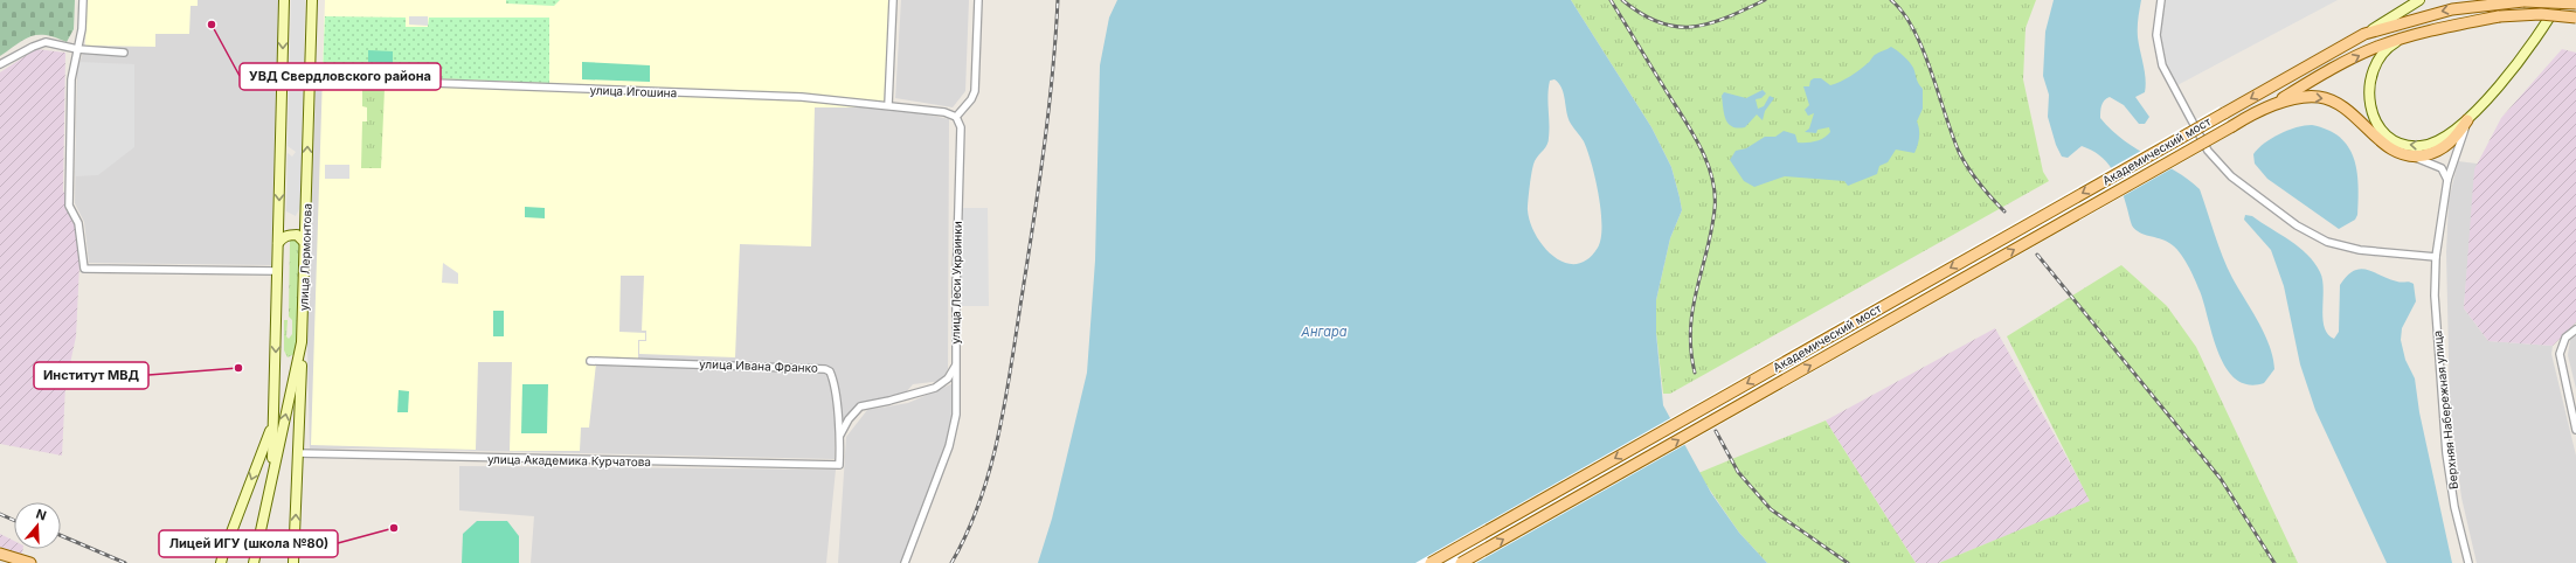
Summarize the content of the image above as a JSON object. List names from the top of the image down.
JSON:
{
  "streets": {
    "main road": ["Академический мост", "улица Лермонтова"],
    "street": [
      "улица Игошина",
      "улица Леси Украинки",
      "улица Ивана Франко",
      "Верхняя Набережная улица",
      "улица Академика Курчатова"
    ]
  },
  "crossings": [
    ["улица Игошина", "улица Лермонтова"],
    ["улица Игошина", "улица Леси Украинки"],
    ["улица Ивана Франко", "улица Академика Курчатова"]
  ],
  "water": ["Ангара"],
  "places": ["УВД Свердловского района", "Институт МВД", "Лицей ИГУ (школа №80)"],
  "north": "top"
}
